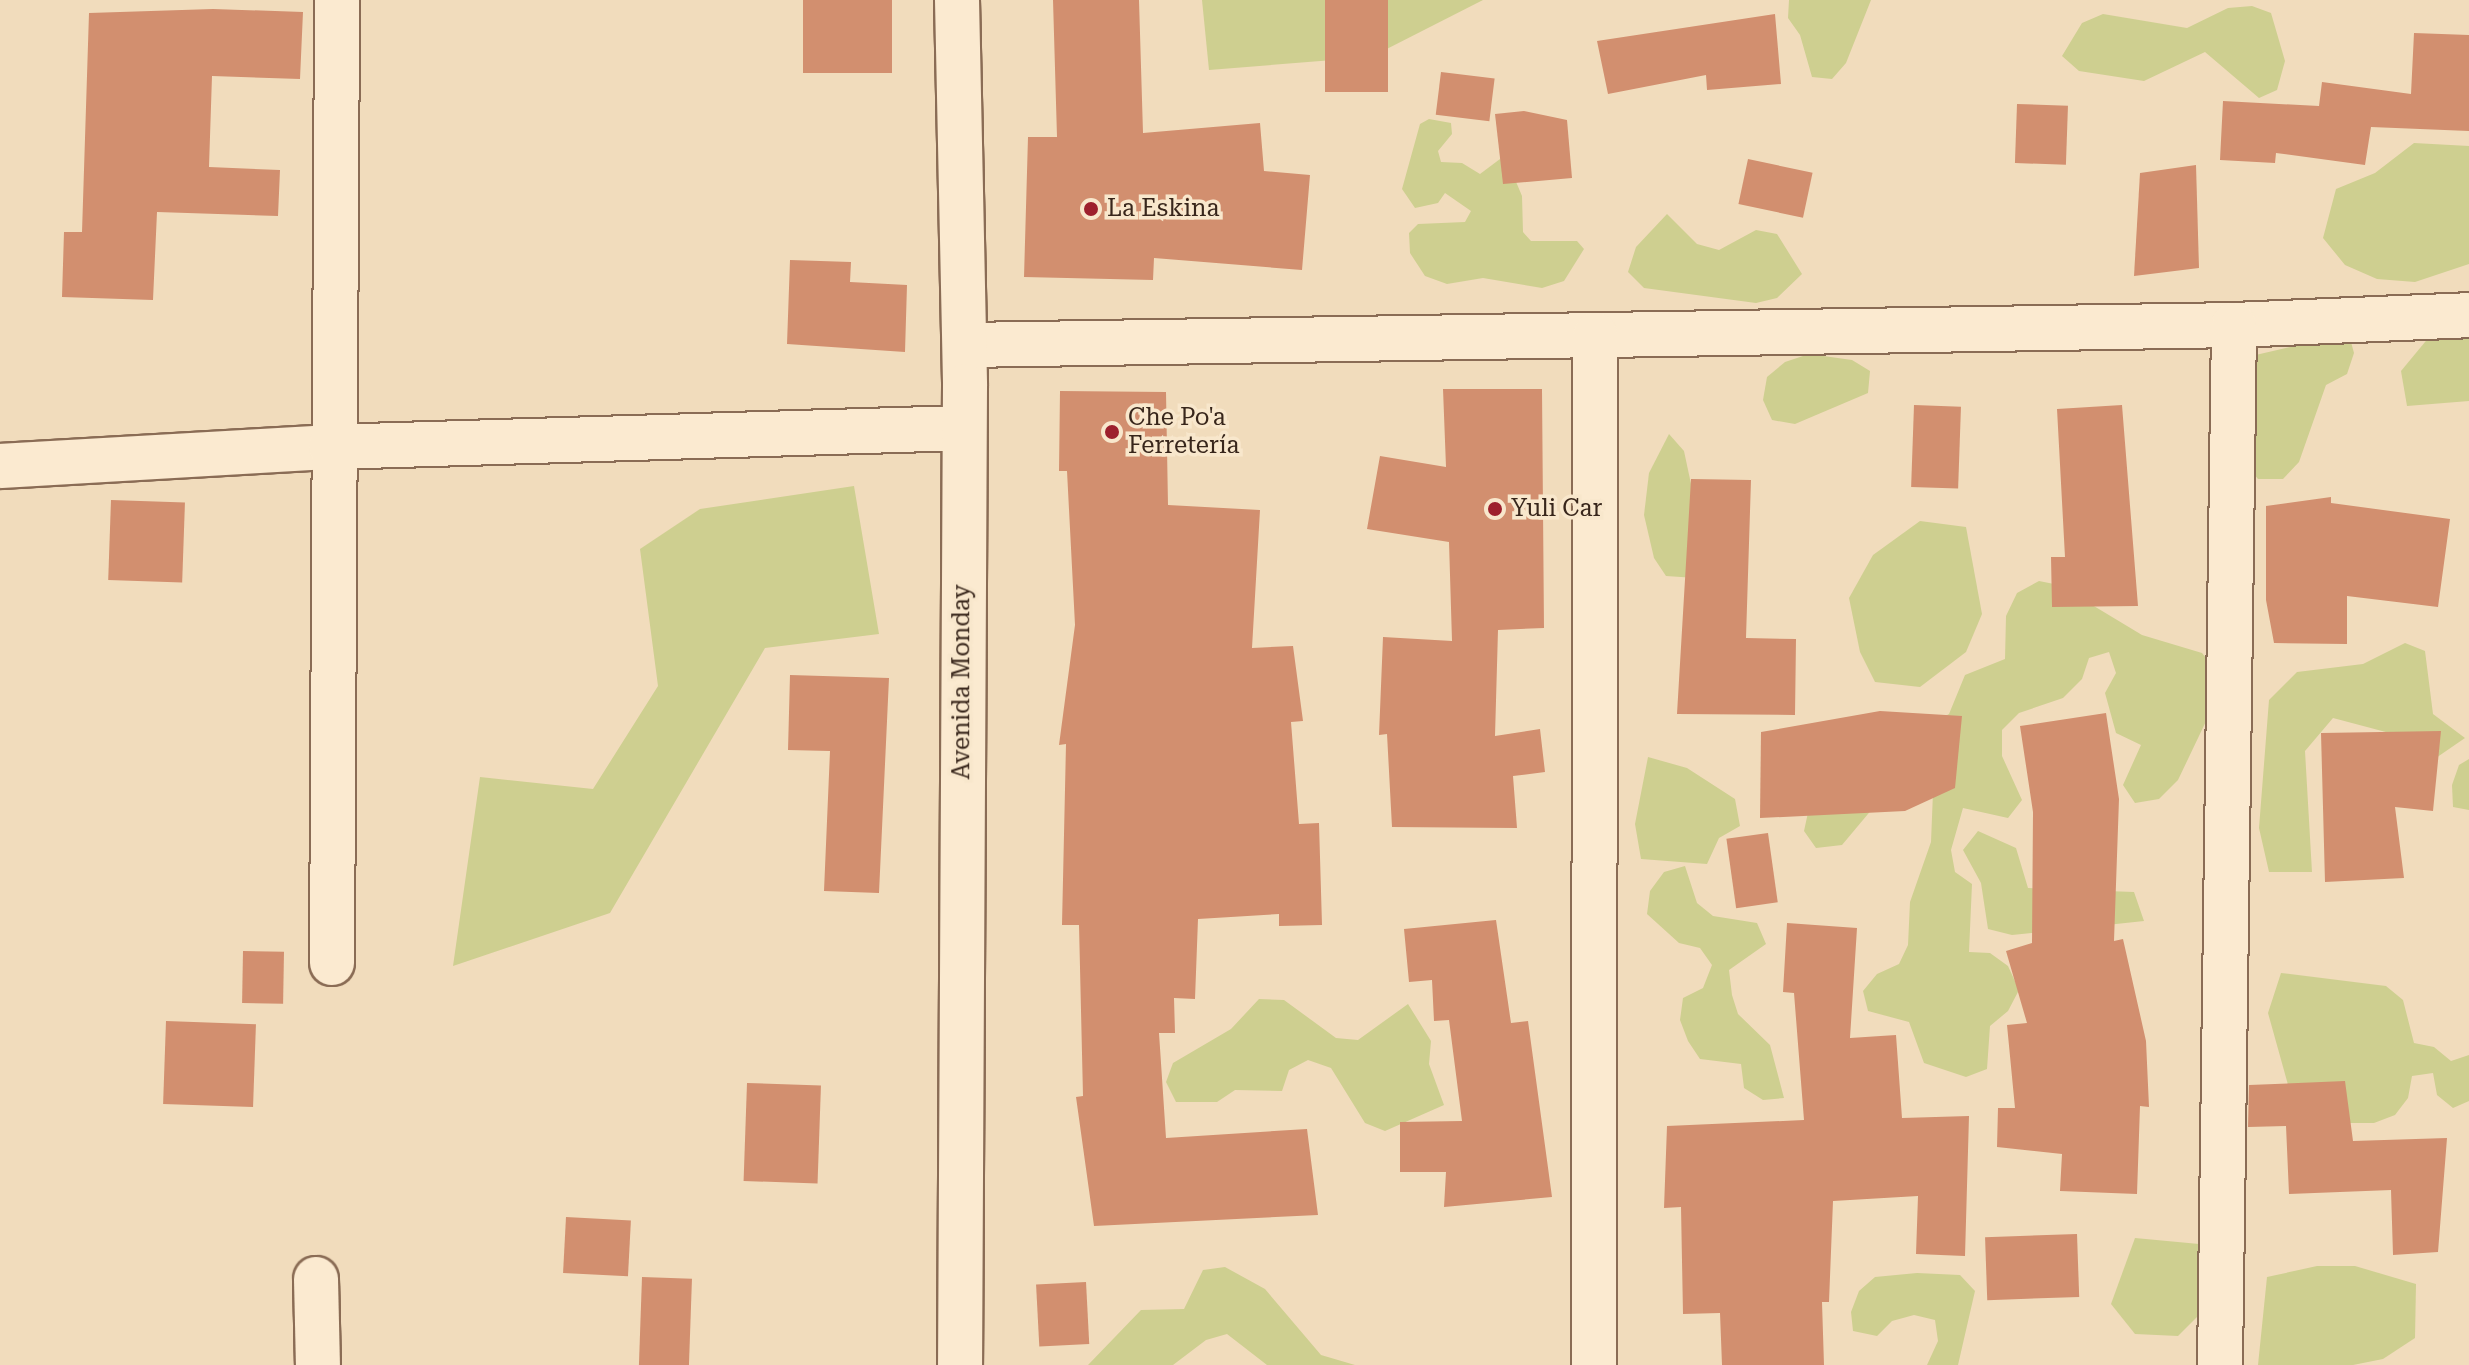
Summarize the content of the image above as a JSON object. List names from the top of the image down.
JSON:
{
  "streets": {
    "street": ["Avenida Monday"]
  },
  "places": ["La Eskina", "Che Po'a Ferretería", "Yuli Car"]
}
